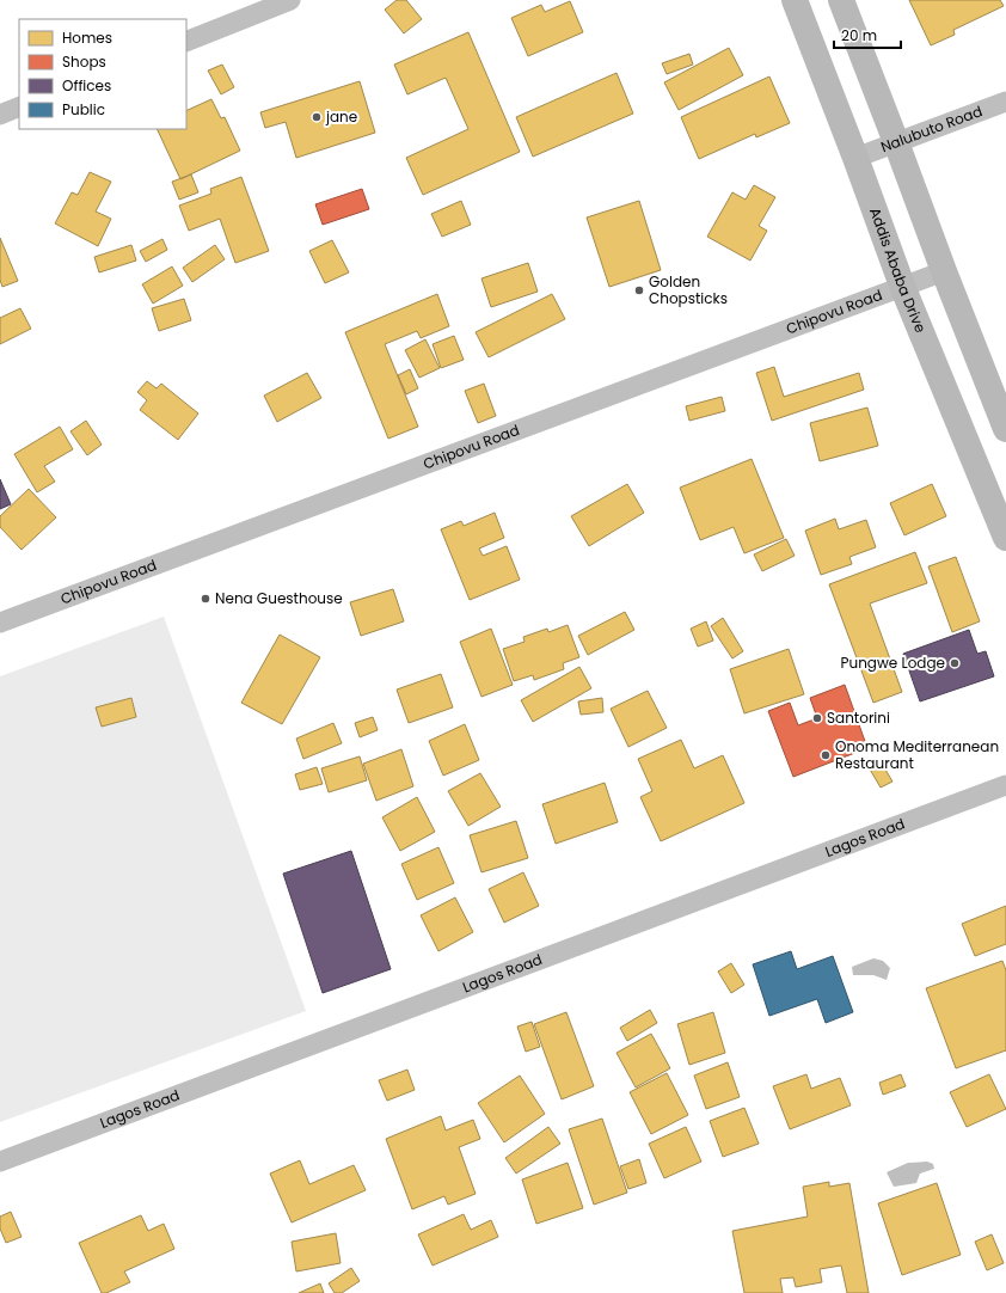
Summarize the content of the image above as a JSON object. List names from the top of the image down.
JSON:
{
  "streets": {
    "main road": ["Addis Ababa Drive"],
    "street": ["Nalubuto Road", "Chipovu Road", "Lagos Road"]
  },
  "crossings": [
    ["Nalubuto Road", "Addis Ababa Drive"],
    ["Addis Ababa Drive", "Chipovu Road"]
  ],
  "places": [
    "jane",
    "Golden Chopsticks",
    "Nena Guesthouse",
    "Pungwe Lodge",
    "Santorini",
    "Onoma Mediterranean Restaurant"
  ],
  "legend": [
    "Homes",
    "Shops",
    "Offices",
    "Public"
  ],
  "scale_bar": "20 m"
}
